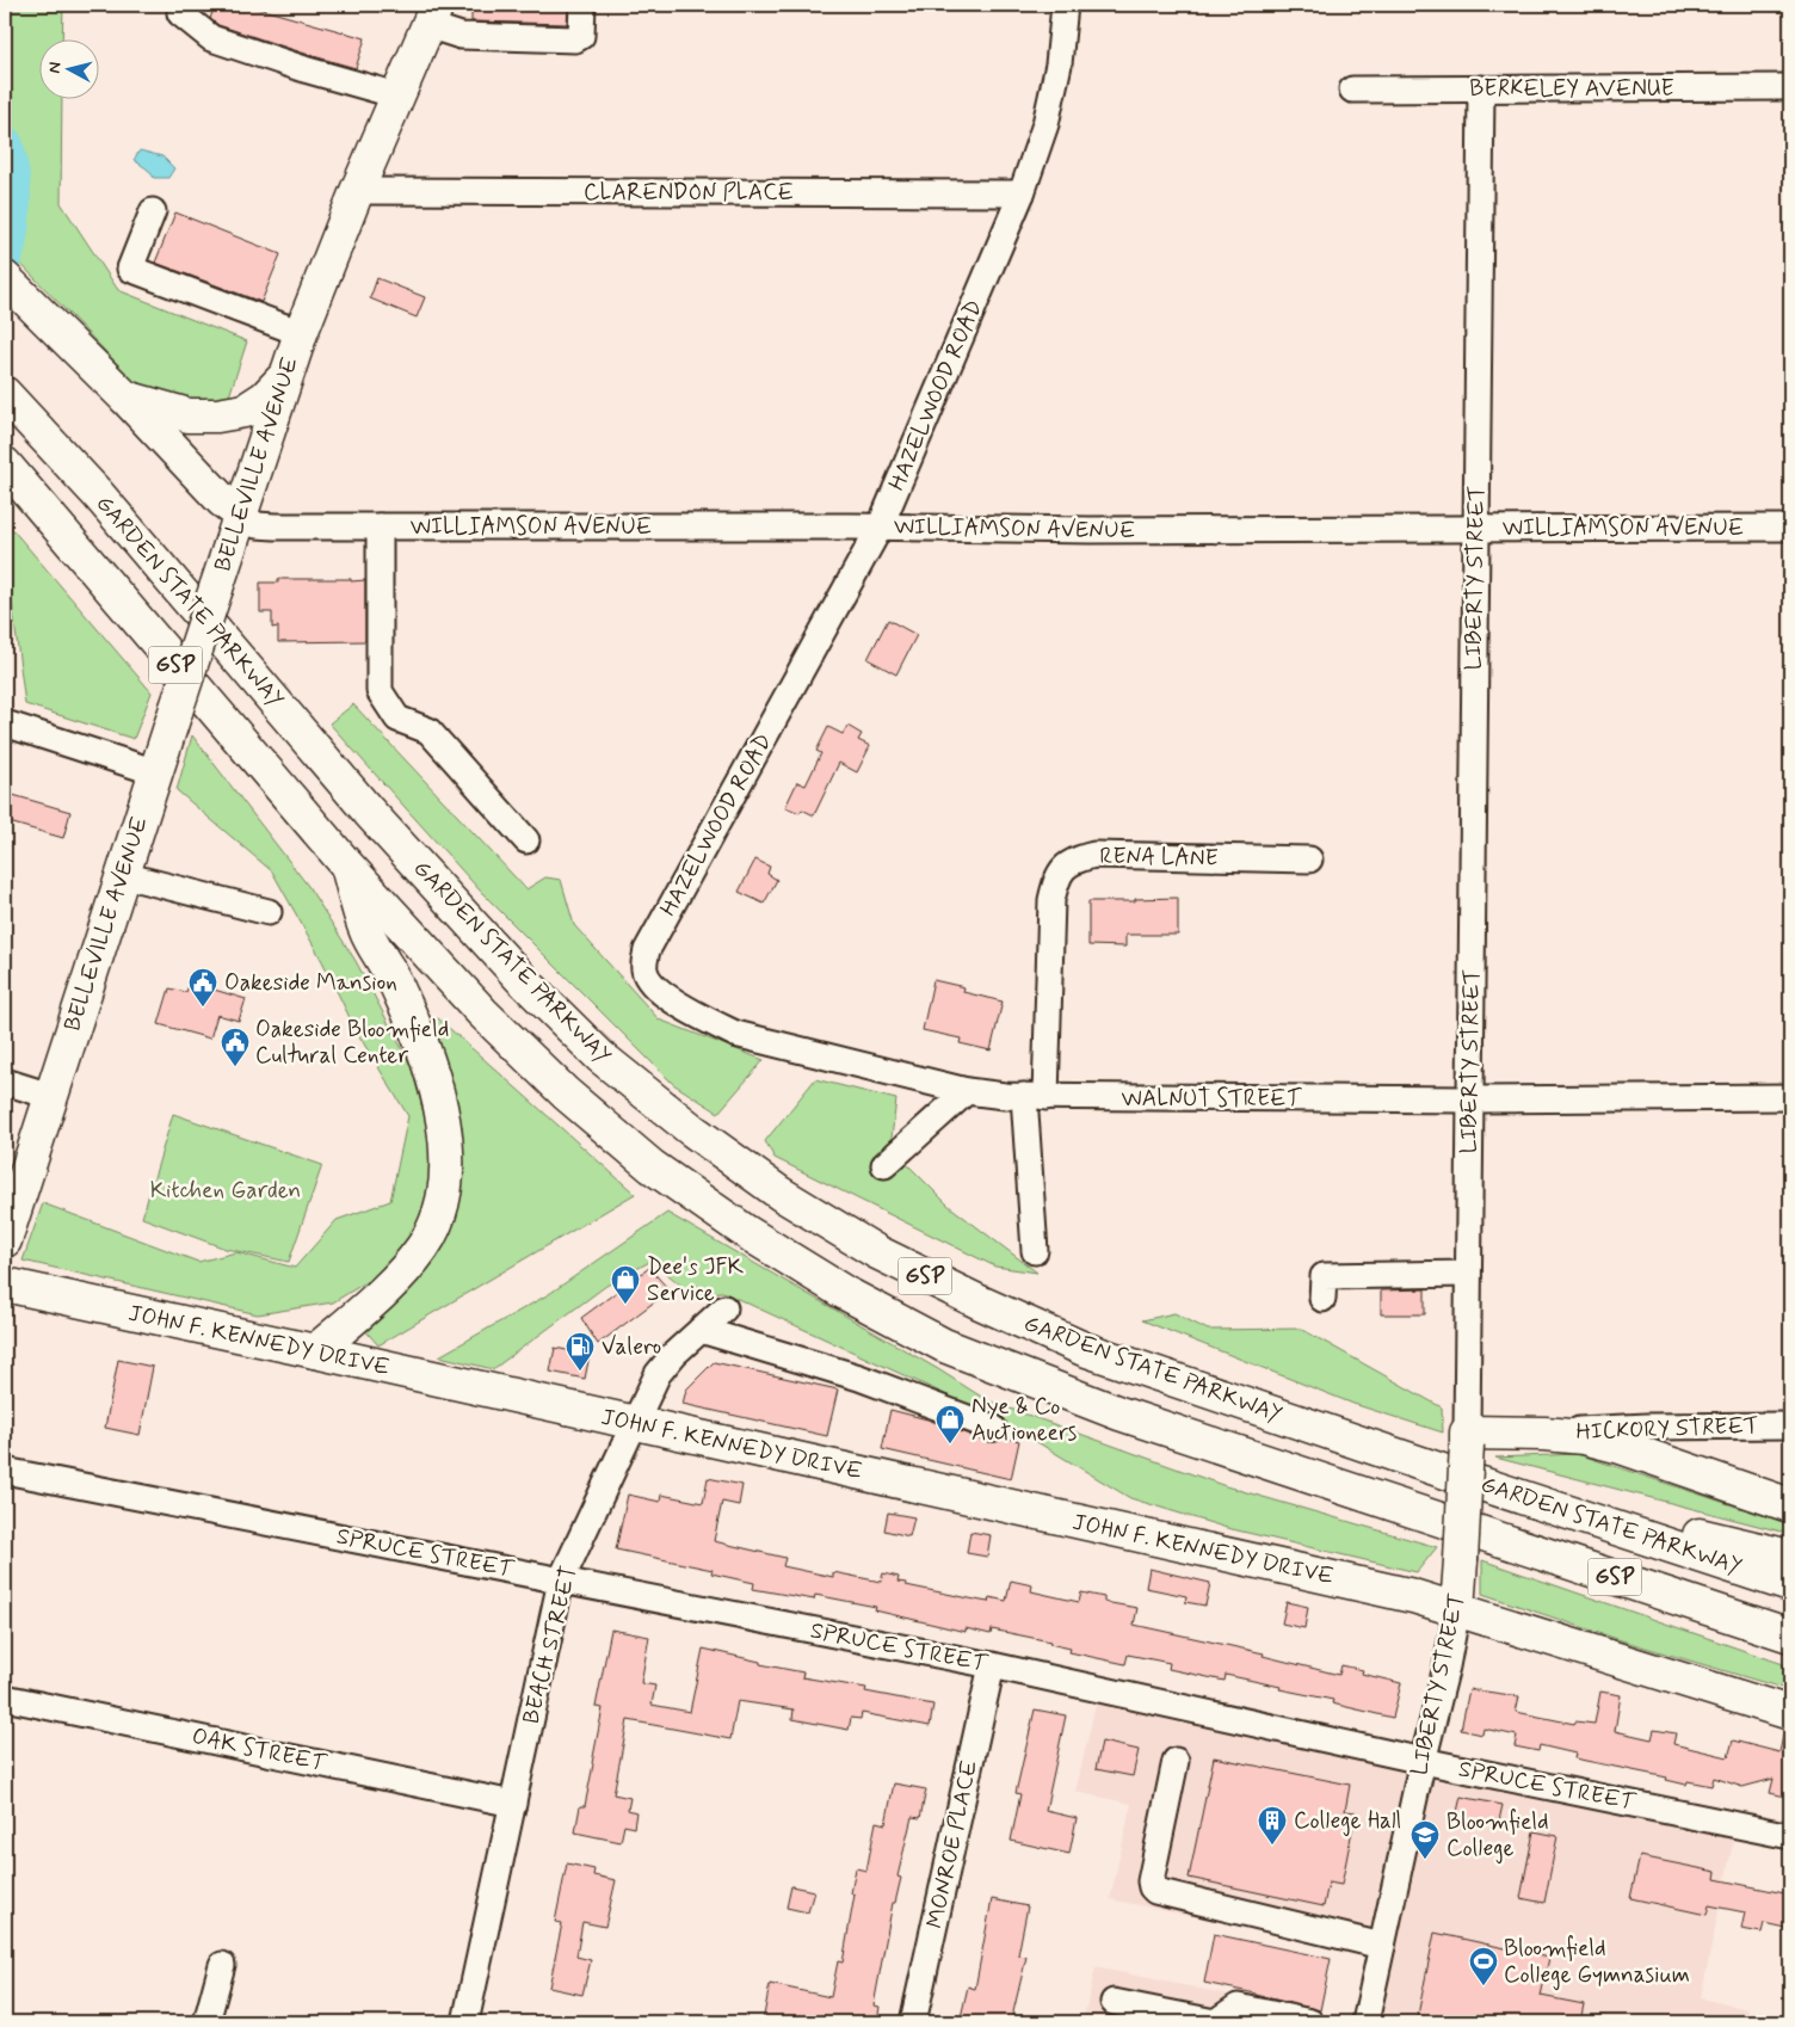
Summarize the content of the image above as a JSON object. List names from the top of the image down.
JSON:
{
  "streets": {
    "main road": [
      "BELLEVILLE AVENUE",
      "LIBERTY STREET",
      "GARDEN STATE PARKWAY",
      "GSP",
      "JOHN F. KENNEDY DRIVE"
    ],
    "street": [
      "BERKELEY AVENUE",
      "CLARENDON PLACE",
      "HAZELWOOD ROAD",
      "WILLIAMSON AVENUE",
      "RENA LANE",
      "WALNUT STREET",
      "HICKORY STREET",
      "SPRUCE STREET",
      "BEACH STREET",
      "OAK STREET",
      "MONROE PLACE"
    ]
  },
  "crossings": [
    ["BERKELEY AVENUE", "LIBERTY STREET"],
    ["CLARENDON PLACE", "HAZELWOOD ROAD"],
    ["CLARENDON PLACE", "BELLEVILLE AVENUE"],
    ["HAZELWOOD ROAD", "WILLIAMSON AVENUE"],
    ["HAZELWOOD ROAD", "WALNUT STREET"],
    ["BELLEVILLE AVENUE", "WILLIAMSON AVENUE"],
    ["WILLIAMSON AVENUE", "LIBERTY STREET"],
    ["LIBERTY STREET", "WALNUT STREET"],
    ["LIBERTY STREET", "JOHN F. KENNEDY DRIVE"],
    ["LIBERTY STREET", "SPRUCE STREET"],
    ["RENA LANE", "WALNUT STREET"],
    ["JOHN F. KENNEDY DRIVE", "BEACH STREET"],
    ["SPRUCE STREET", "BEACH STREET"],
    ["SPRUCE STREET", "MONROE PLACE"],
    ["BEACH STREET", "OAK STREET"]
  ],
  "parks": ["Kitchen Garden"],
  "places": {
    "public building": ["Oakeside Mansion", "Oakeside Bloomfield Cultural Center"],
    "shop": ["Dee's JFK Service", "Nye & Co Auctioneers"],
    "fuel station": ["Valero"],
    "building": ["College Hall"],
    "school or university": ["Bloomfield College"],
    "sports": ["Bloomfield College Gymnasium"]
  },
  "north": "left"
}
